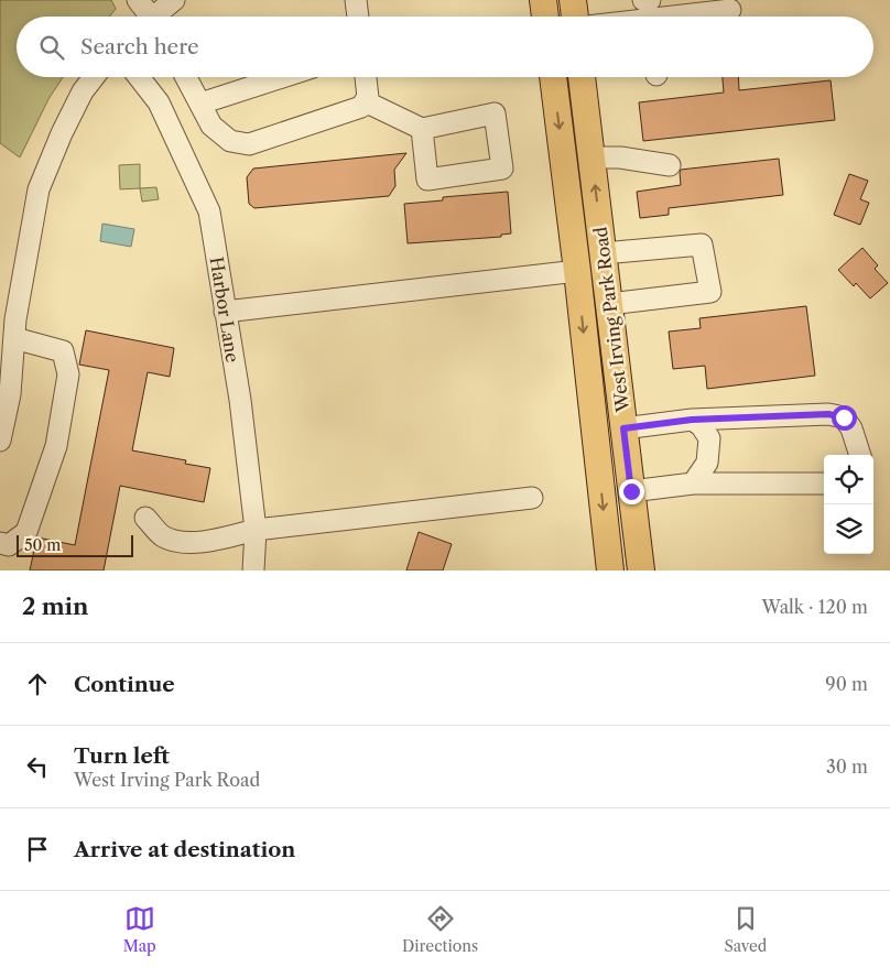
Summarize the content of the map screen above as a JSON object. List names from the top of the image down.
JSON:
{
  "streets": {
    "main road": ["West Irving Park Road"],
    "street": ["Harbor Lane"]
  },
  "scale_bar": "50 m",
  "page": {
    "search": "Search here",
    "scale": "50 m",
    "heading": ["2 min", "Walk · 120 m"],
    "list": [
      ["Continue", "90 m"],
      ["Turn left", "West Irving Park Road", "30 m"],
      "Arrive at destination"
    ],
    "nav": ["Map", "Directions", "Saved"]
  }
}
